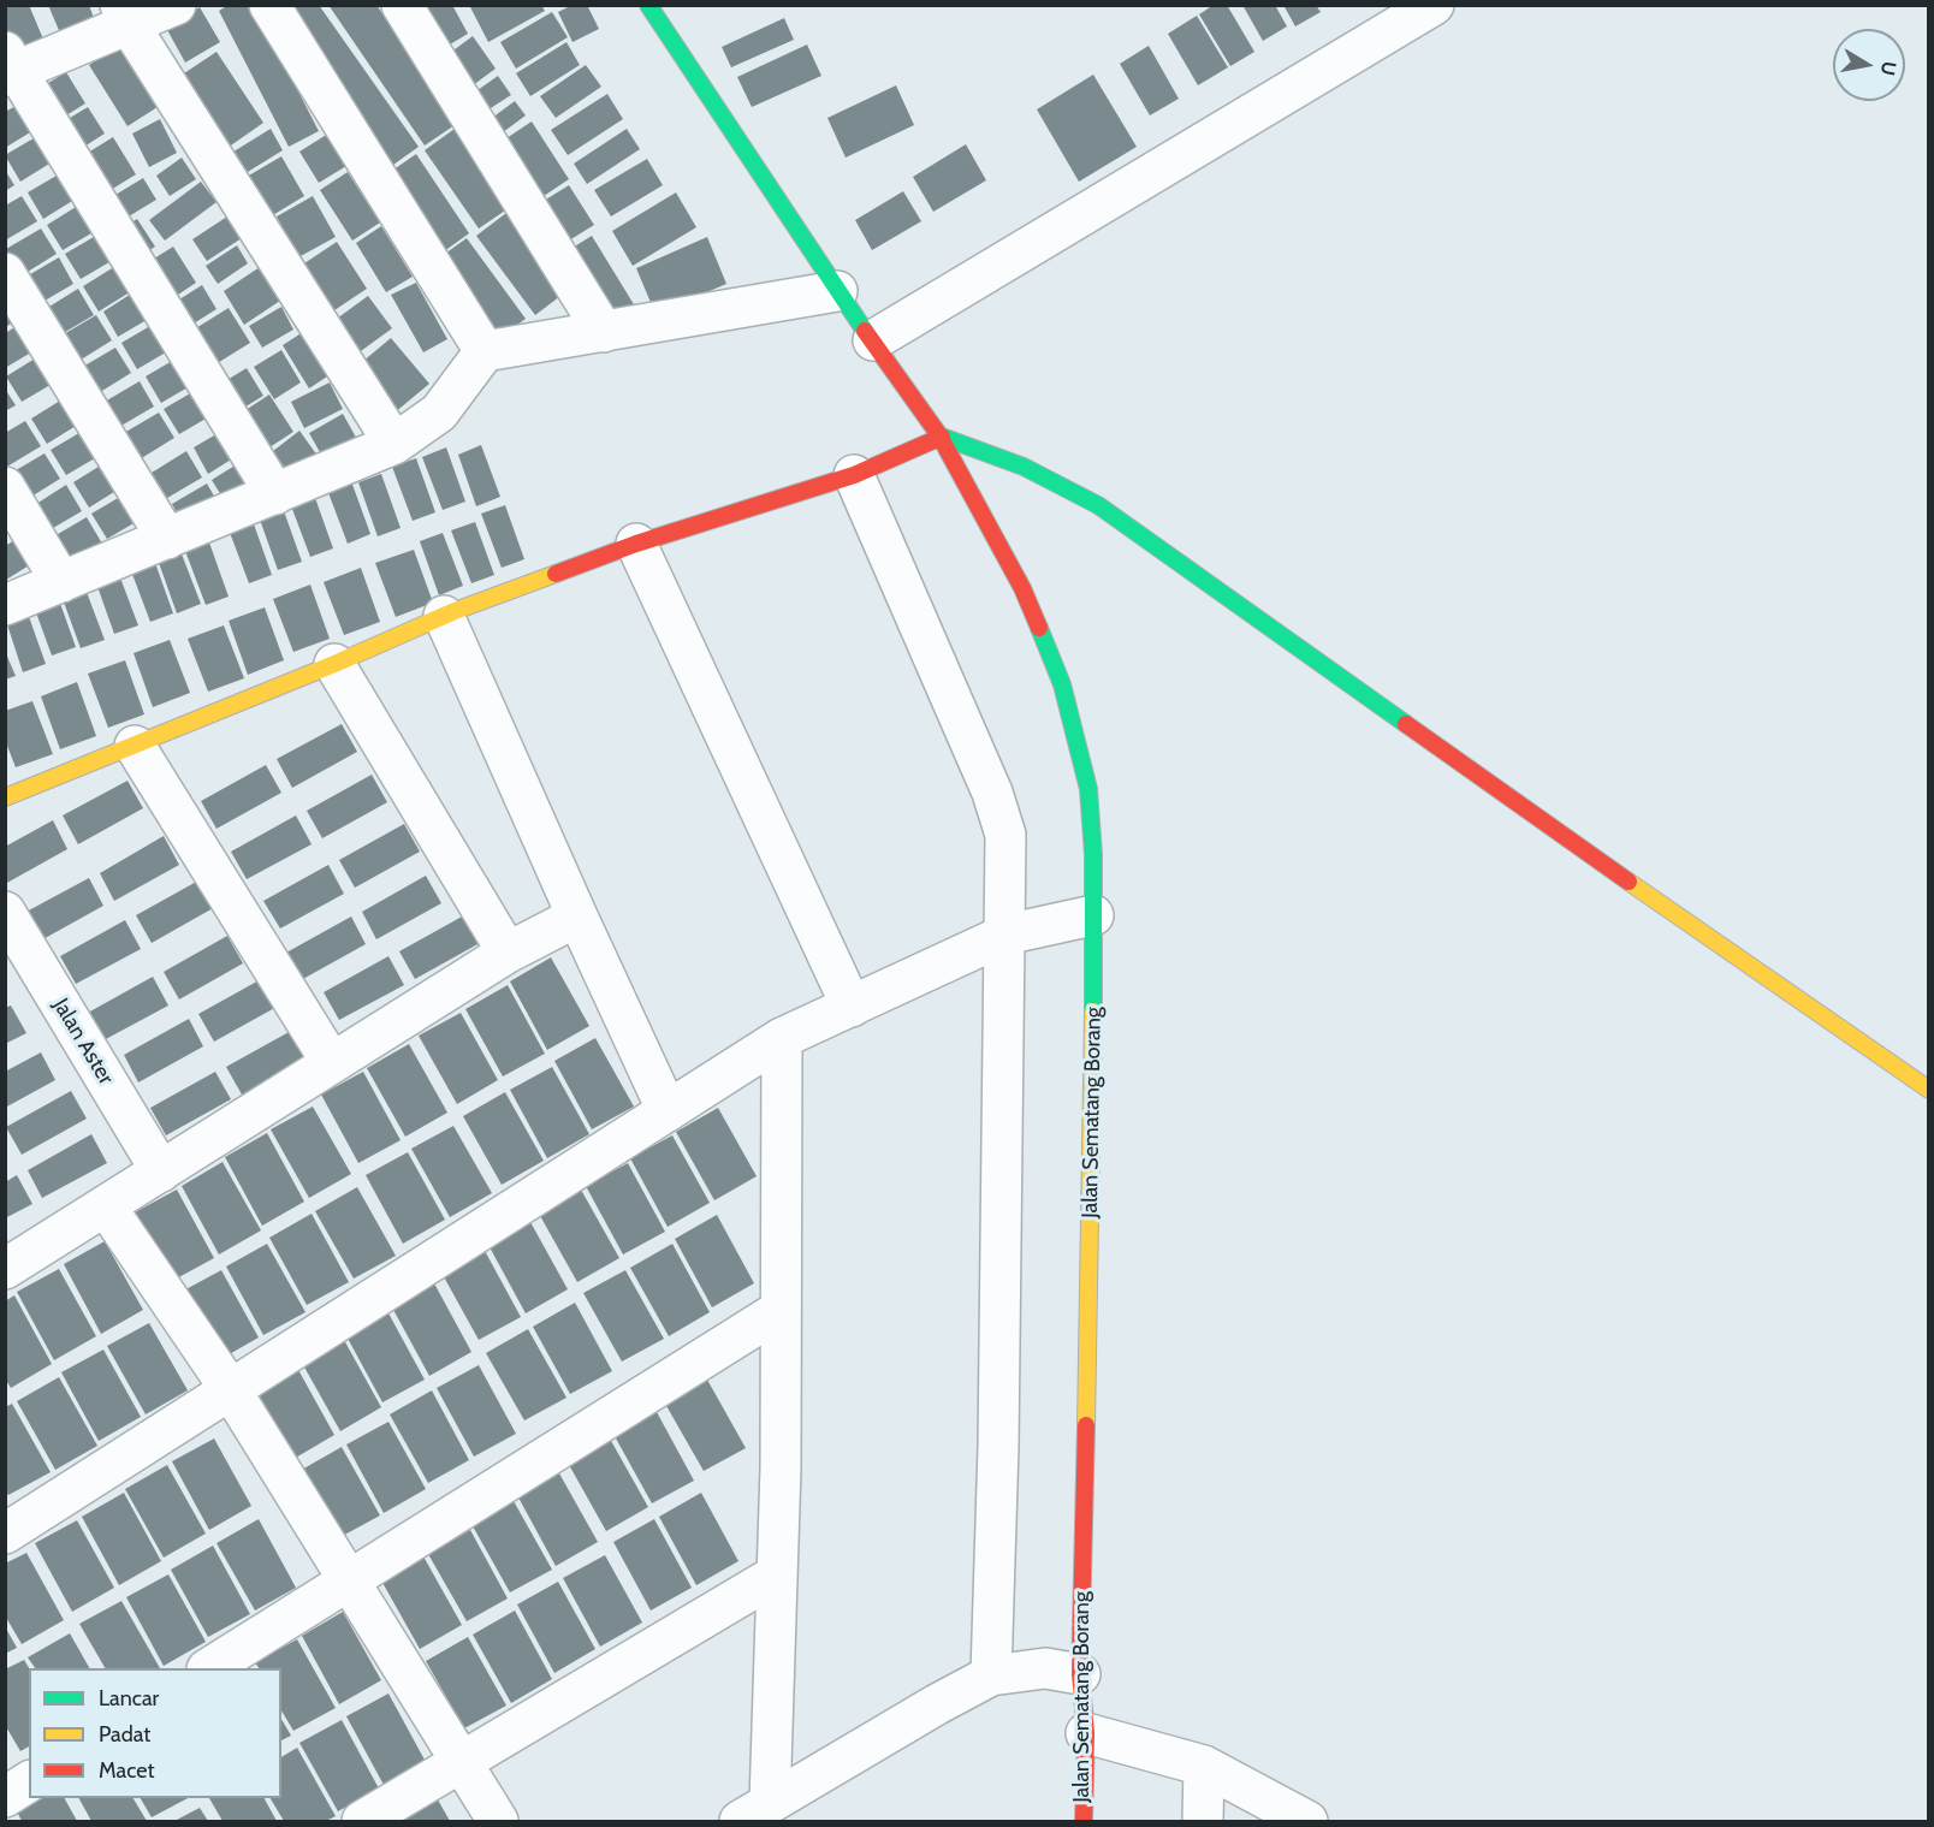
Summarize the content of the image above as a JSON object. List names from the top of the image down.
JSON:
{
  "streets": {
    "street": ["Jalan Aster", "Jalan Sematang Borang"]
  },
  "legend": ["Lancar", "Padat", "Macet"],
  "north": "right"
}
